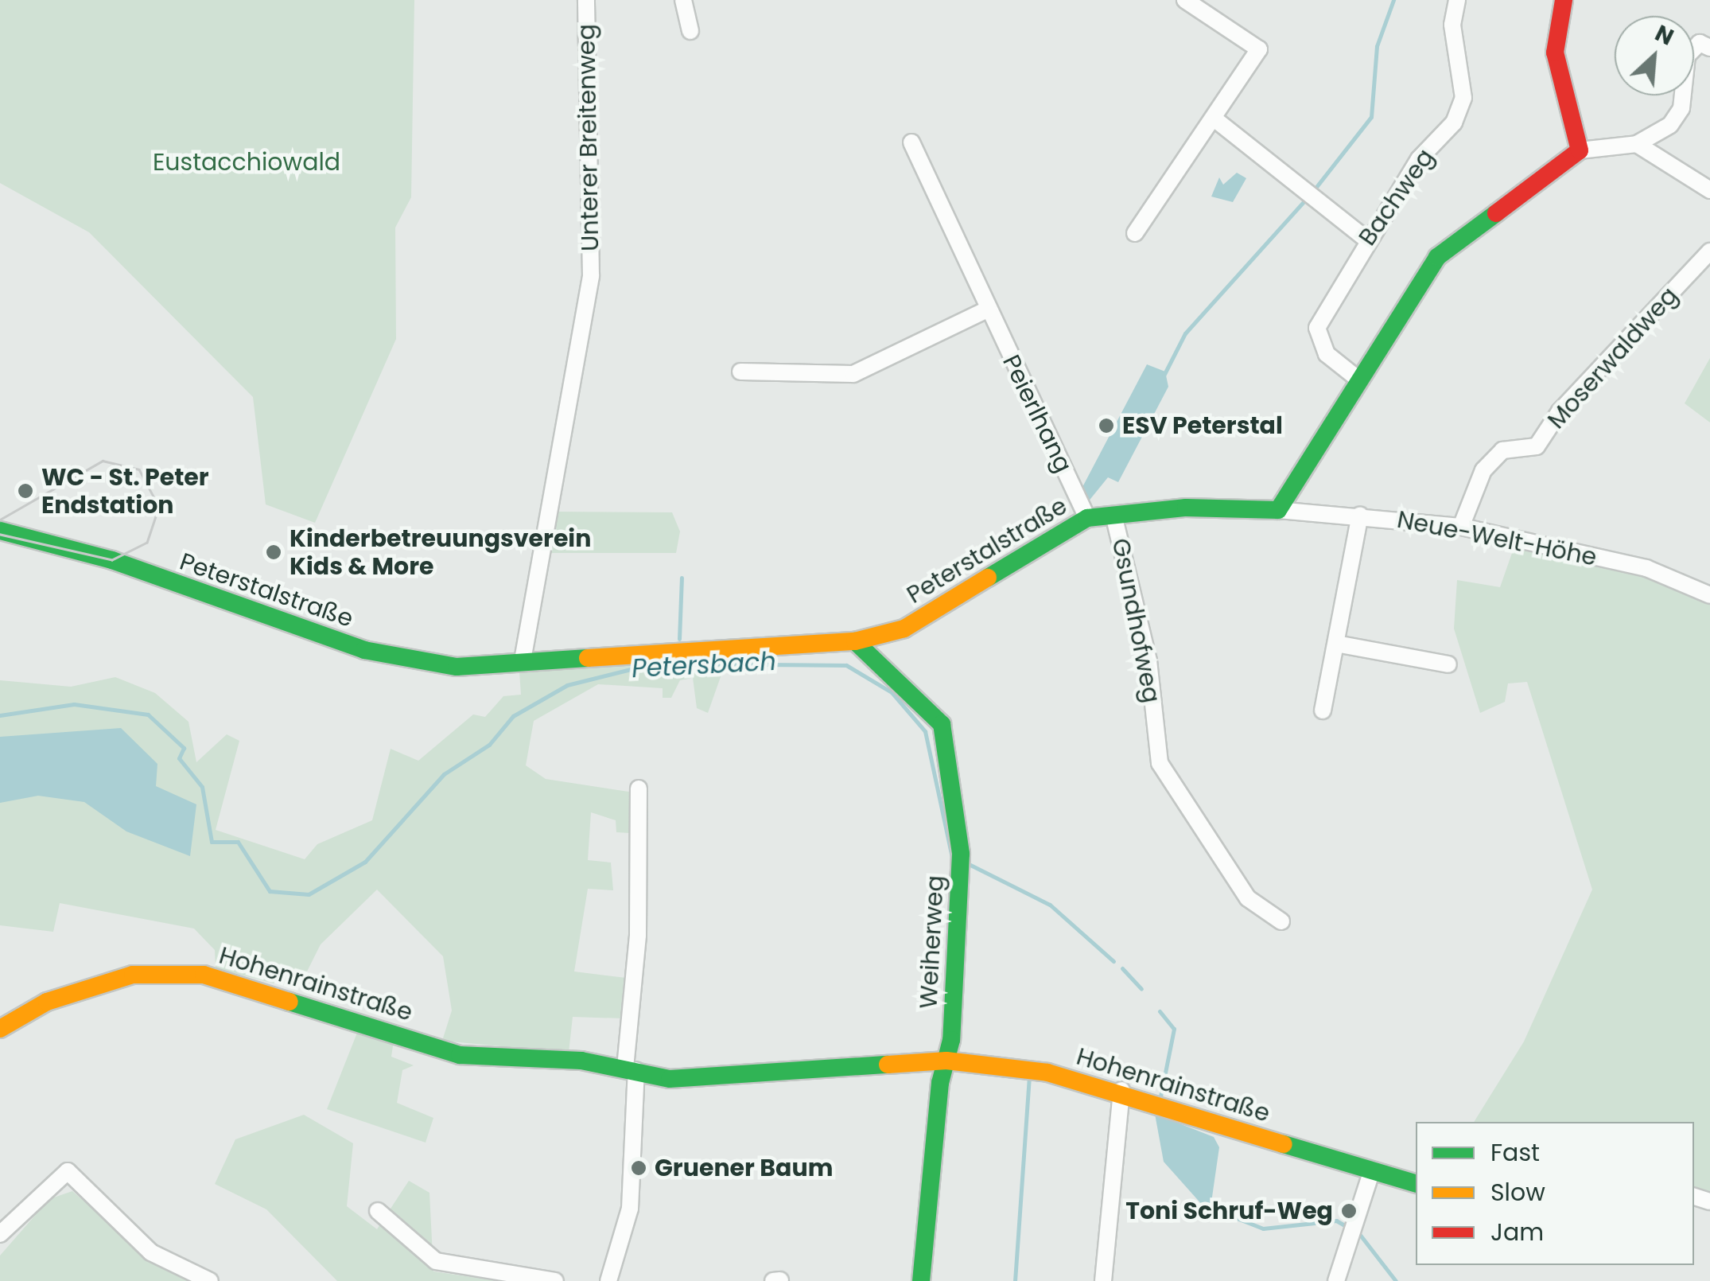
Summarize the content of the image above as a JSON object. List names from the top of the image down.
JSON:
{
  "streets": {
    "street": [
      "Unterer Breitenweg",
      "Bachweg",
      "Moserwaldweg",
      "Peierlhang",
      "Neue-Welt-Höhe",
      "Peterstalstraße",
      "Gsundhofweg",
      "Weiherweg",
      "Hohenrainstraße"
    ]
  },
  "crossings": [
    ["Unterer Breitenweg", "Peterstalstraße"],
    ["Moserwaldweg", "Neue-Welt-Höhe"],
    ["Peierlhang", "Peterstalstraße"],
    ["Neue-Welt-Höhe", "Peterstalstraße"],
    ["Peterstalstraße", "Gsundhofweg"],
    ["Peterstalstraße", "Weiherweg"],
    ["Weiherweg", "Hohenrainstraße"]
  ],
  "water": ["Petersbach"],
  "parks": ["Eustacchiowald"],
  "places": [
    "ESV Peterstal",
    "WC - St. Peter Endstation",
    "Kinderbetreuungsverein Kids & More",
    "Gruener Baum",
    "Toni Schruf-Weg"
  ],
  "legend": ["Fast", "Slow", "Jam"],
  "north": "top right"
}
